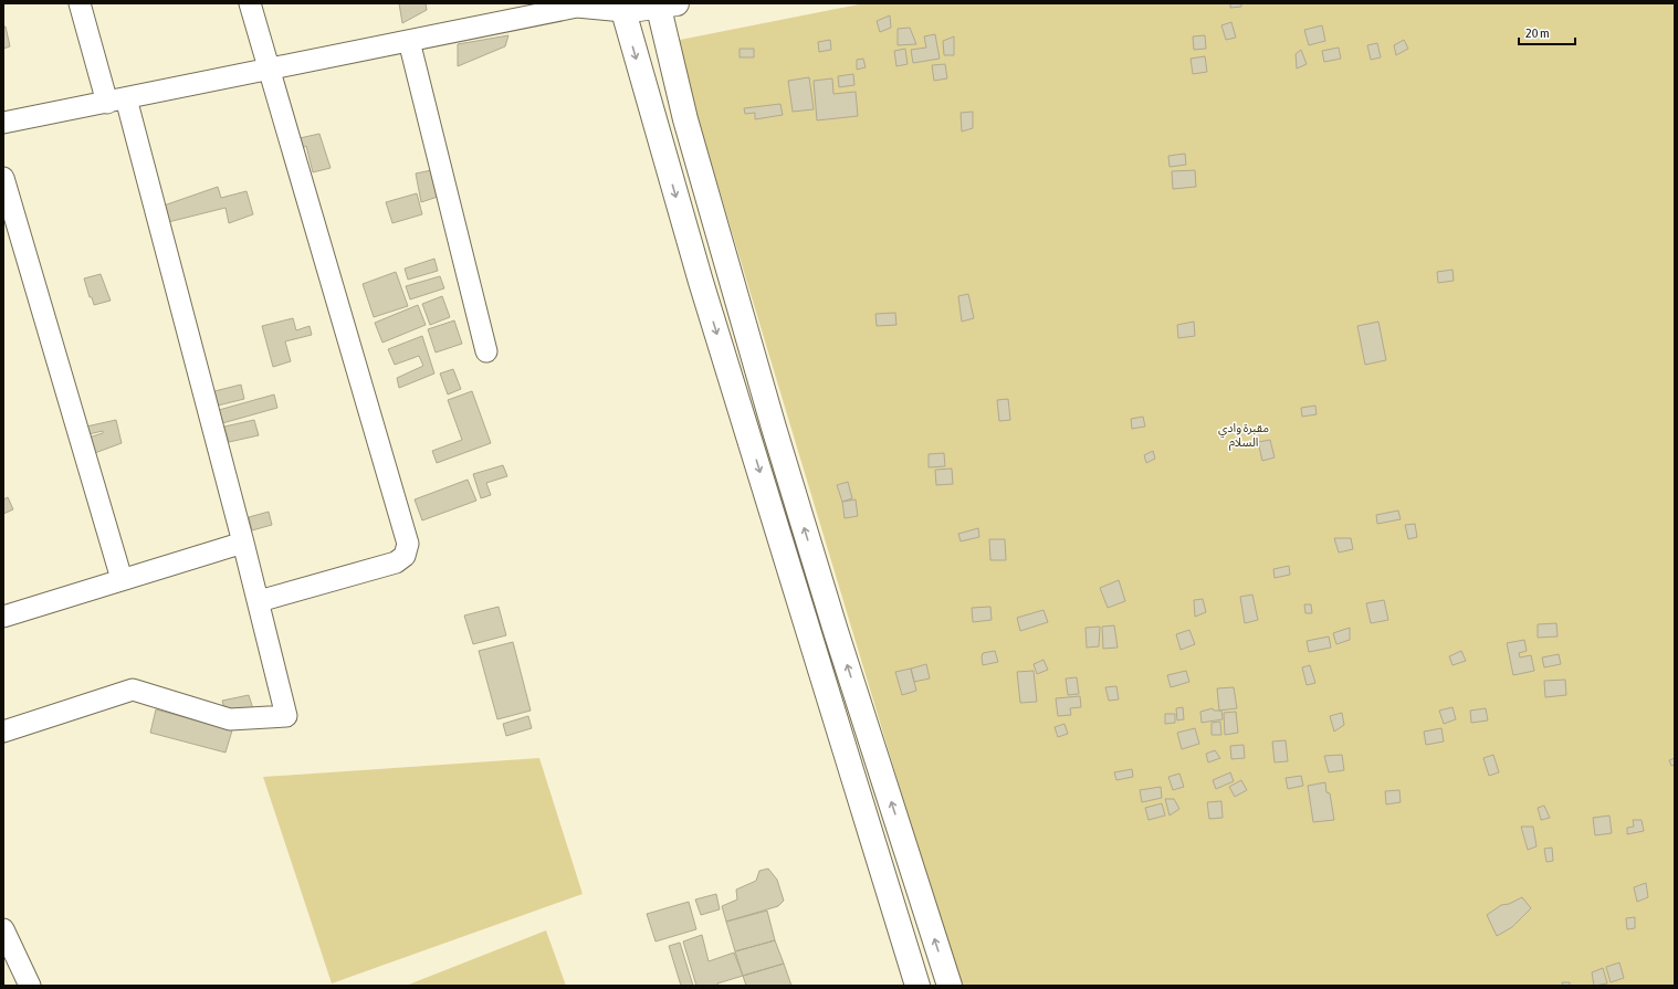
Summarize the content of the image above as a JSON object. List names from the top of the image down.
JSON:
{
  "parks": ["مقبرة وادي السلام"],
  "scale_bar": "20 m"
}
